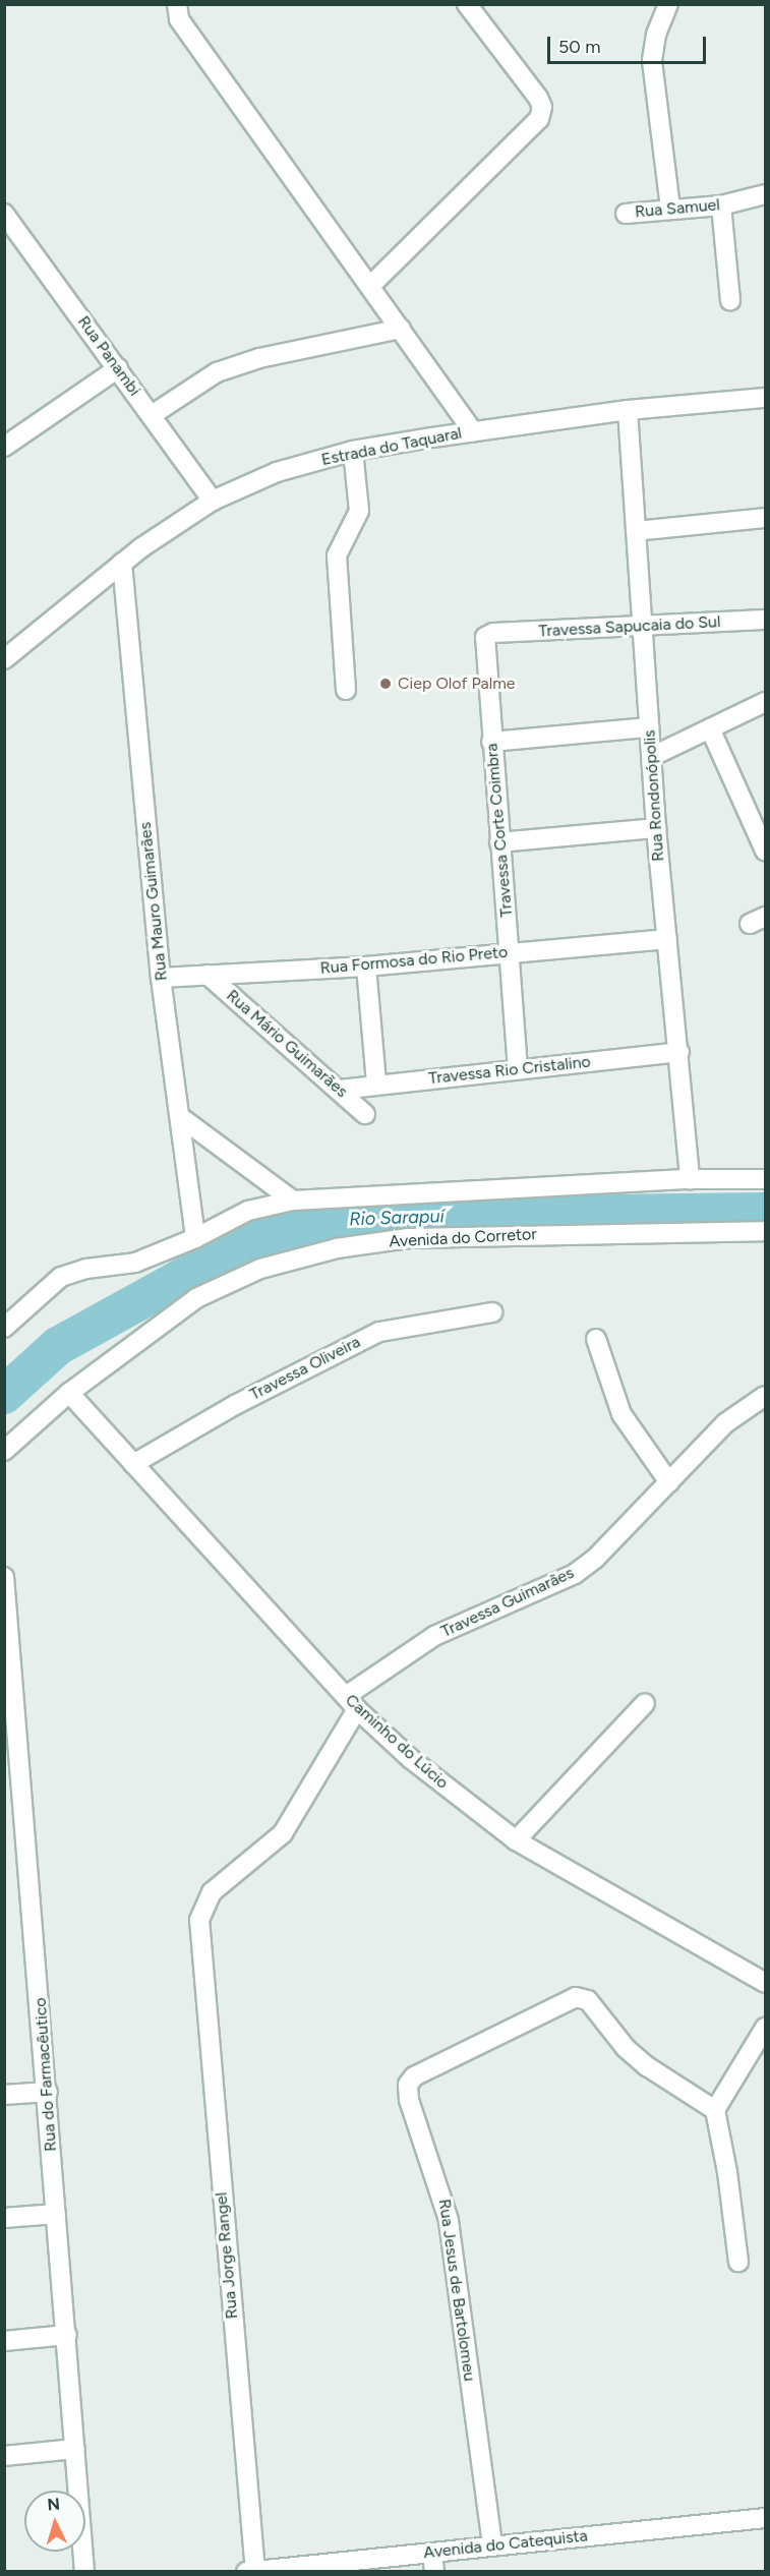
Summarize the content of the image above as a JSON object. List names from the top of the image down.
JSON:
{
  "streets": {
    "street": [
      "Rua Samuel",
      "Rua Panambi",
      "Estrada do Taquaral",
      "Travessa Sapucaia do Sul",
      "Rua Rondonópolis",
      "Travessa Corte Coimbra",
      "Rua Mauro Guimarães",
      "Rua Formosa do Rio Preto",
      "Rua Mário Guimarães",
      "Travessa Rio Cristalino",
      "Avenida do Corretor",
      "Travessa Oliveira",
      "Travessa Guimarães",
      "Caminho do Lúcio",
      "Rua do Farmacêutico",
      "Rua Jorge Rangel",
      "Rua Jesus de Bartolomeu",
      "Avenida do Catequista"
    ]
  },
  "crossings": [
    ["Rua Panambi", "Estrada do Taquaral"],
    ["Estrada do Taquaral", "Rua Rondonópolis"],
    ["Estrada do Taquaral", "Rua Mauro Guimarães"],
    ["Travessa Sapucaia do Sul", "Rua Rondonópolis"],
    ["Travessa Sapucaia do Sul", "Travessa Corte Coimbra"],
    ["Rua Rondonópolis", "Rua Formosa do Rio Preto"],
    ["Rua Rondonópolis", "Travessa Rio Cristalino"],
    ["Travessa Corte Coimbra", "Rua Formosa do Rio Preto"],
    ["Travessa Corte Coimbra", "Travessa Rio Cristalino"],
    ["Rua Mauro Guimarães", "Rua Formosa do Rio Preto"],
    ["Rua Formosa do Rio Preto", "Rua Mário Guimarães"],
    ["Rua Mário Guimarães", "Travessa Rio Cristalino"],
    ["Avenida do Corretor", "Caminho do Lúcio"],
    ["Travessa Oliveira", "Caminho do Lúcio"],
    ["Travessa Guimarães", "Caminho do Lúcio"],
    ["Travessa Guimarães", "Rua Jorge Rangel"],
    ["Caminho do Lúcio", "Rua Jorge Rangel"],
    ["Rua Jorge Rangel", "Avenida do Catequista"],
    ["Rua Jesus de Bartolomeu", "Avenida do Catequista"]
  ],
  "water": ["Rio Sarapuí"],
  "places": ["Ciep Olof Palme"],
  "scale_bar": "50 m",
  "north": "top"
}
